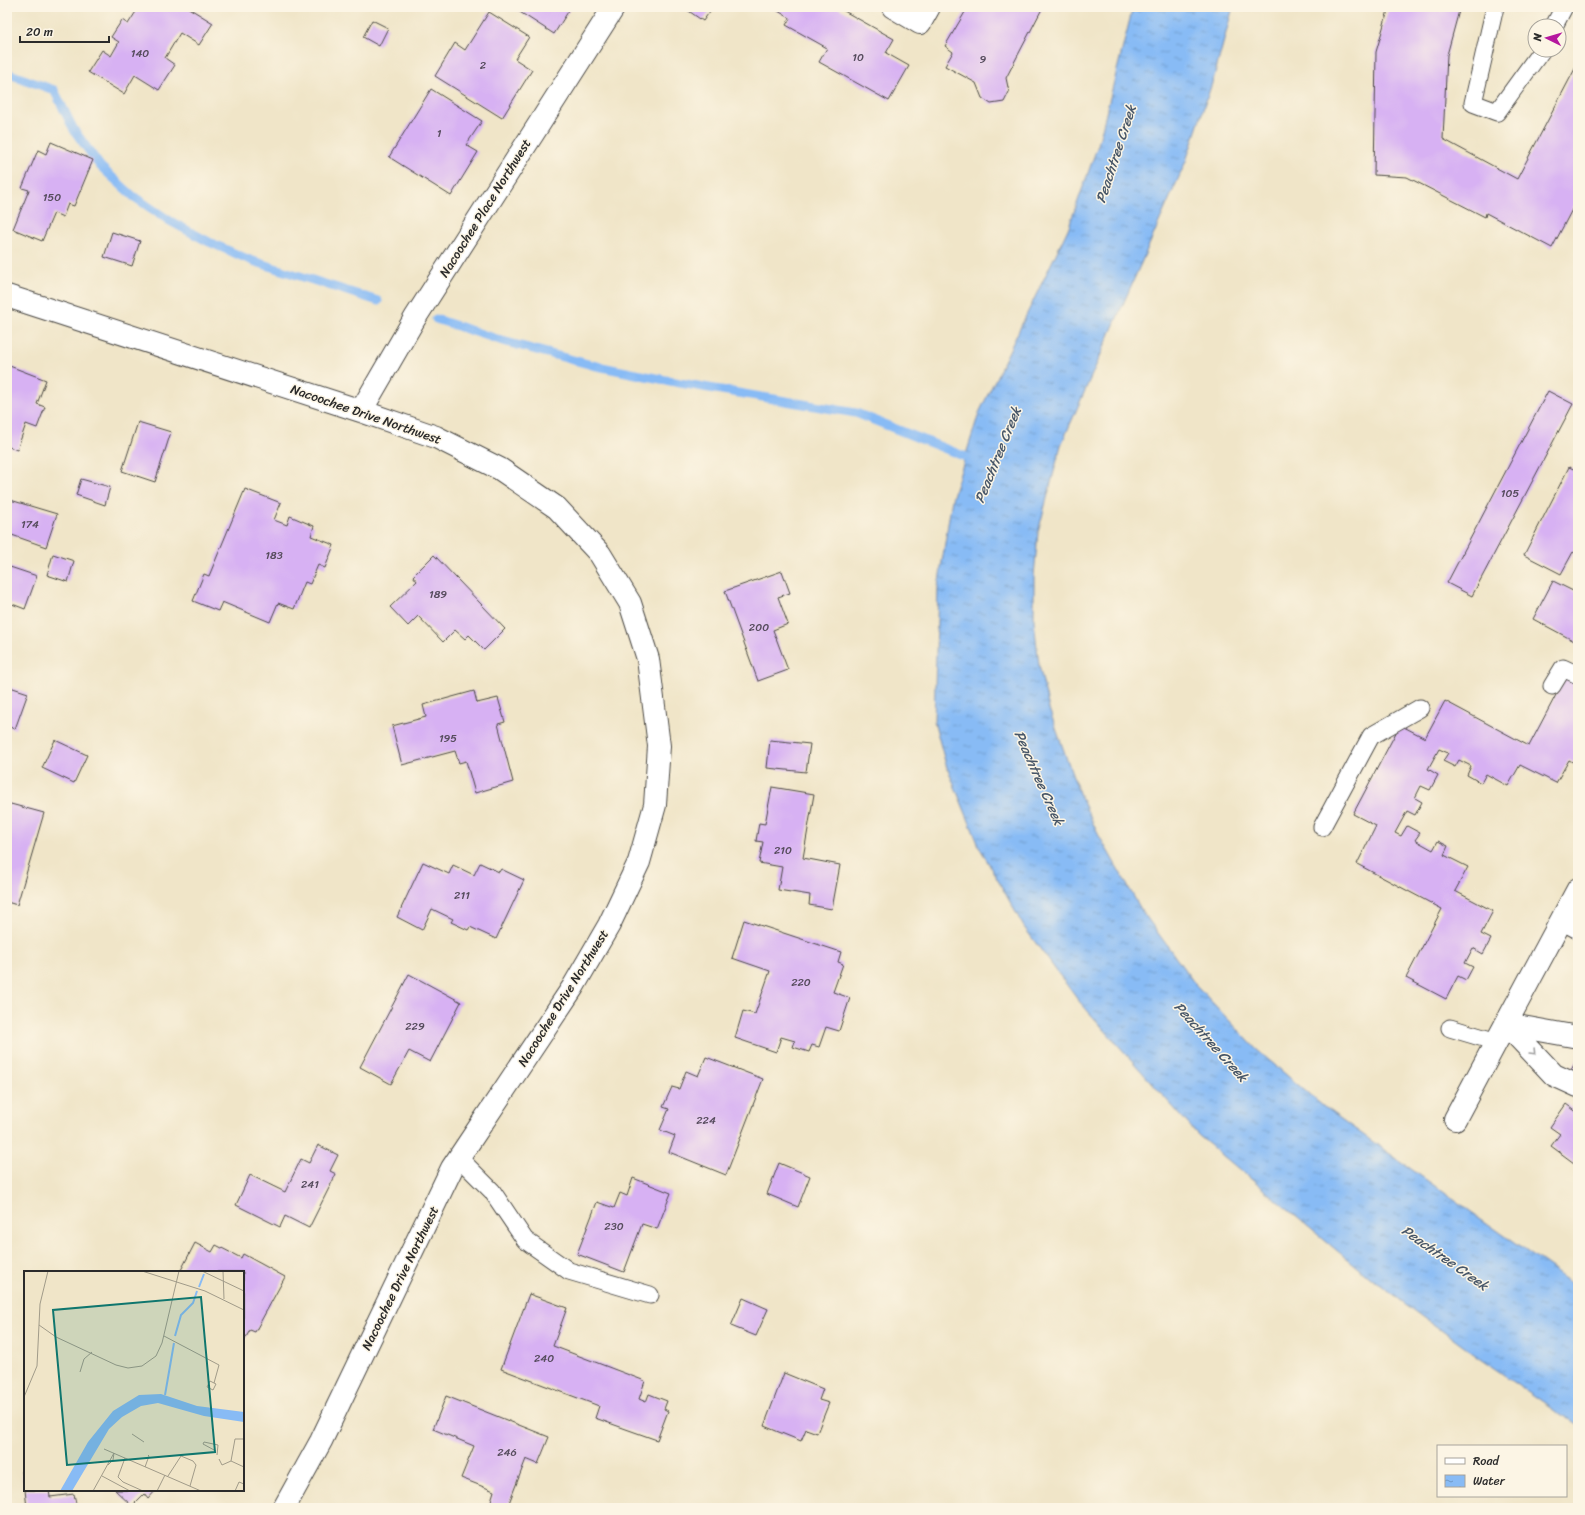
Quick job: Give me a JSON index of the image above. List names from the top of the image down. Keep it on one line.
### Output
{"streets":{"street":["Nacoochee Place Northwest","Nacoochee Drive Northwest"]},"crossings":[["Nacoochee Place Northwest","Nacoochee Drive Northwest"]],"water":["Peachtree Creek"],"house_numbers":["140","10","9","2","1","150","105","174","183","189","200","195","210","211","220","229","224","241","230","240","246"],"legend":["Road","Water"],"scale_bar":"20 m","north":"left"}
